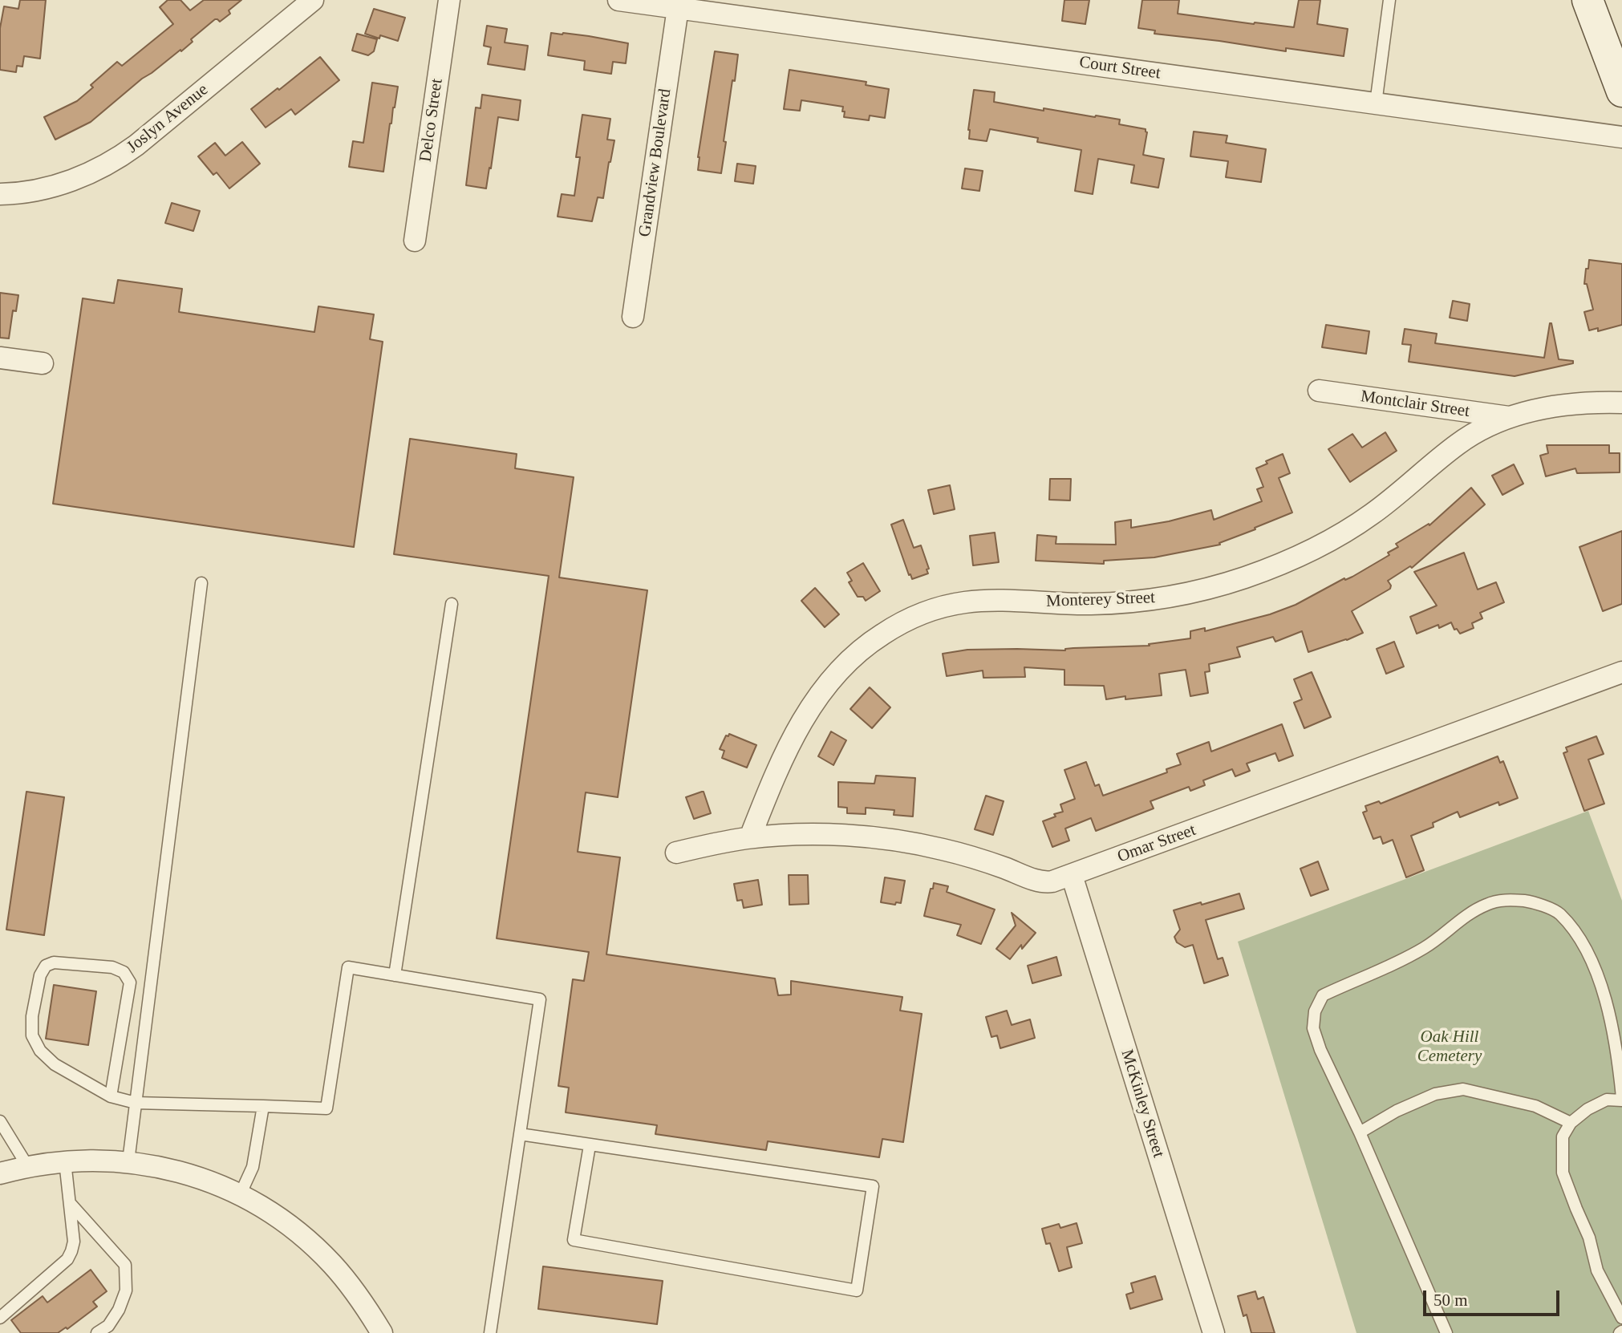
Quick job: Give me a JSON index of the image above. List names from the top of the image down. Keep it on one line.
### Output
{"streets":{"street":["Court Street","Joslyn Avenue","Delco Street","Grandview Boulevard","Montclair Street","Monterey Street","Omar Street","McKinley Street"]},"crossings":[["Court Street","Grandview Boulevard"],["Montclair Street","Monterey Street"],["Monterey Street","Omar Street"],["Omar Street","McKinley Street"]],"parks":["Oak Hill Cemetery"],"scale_bar":"50 m"}
